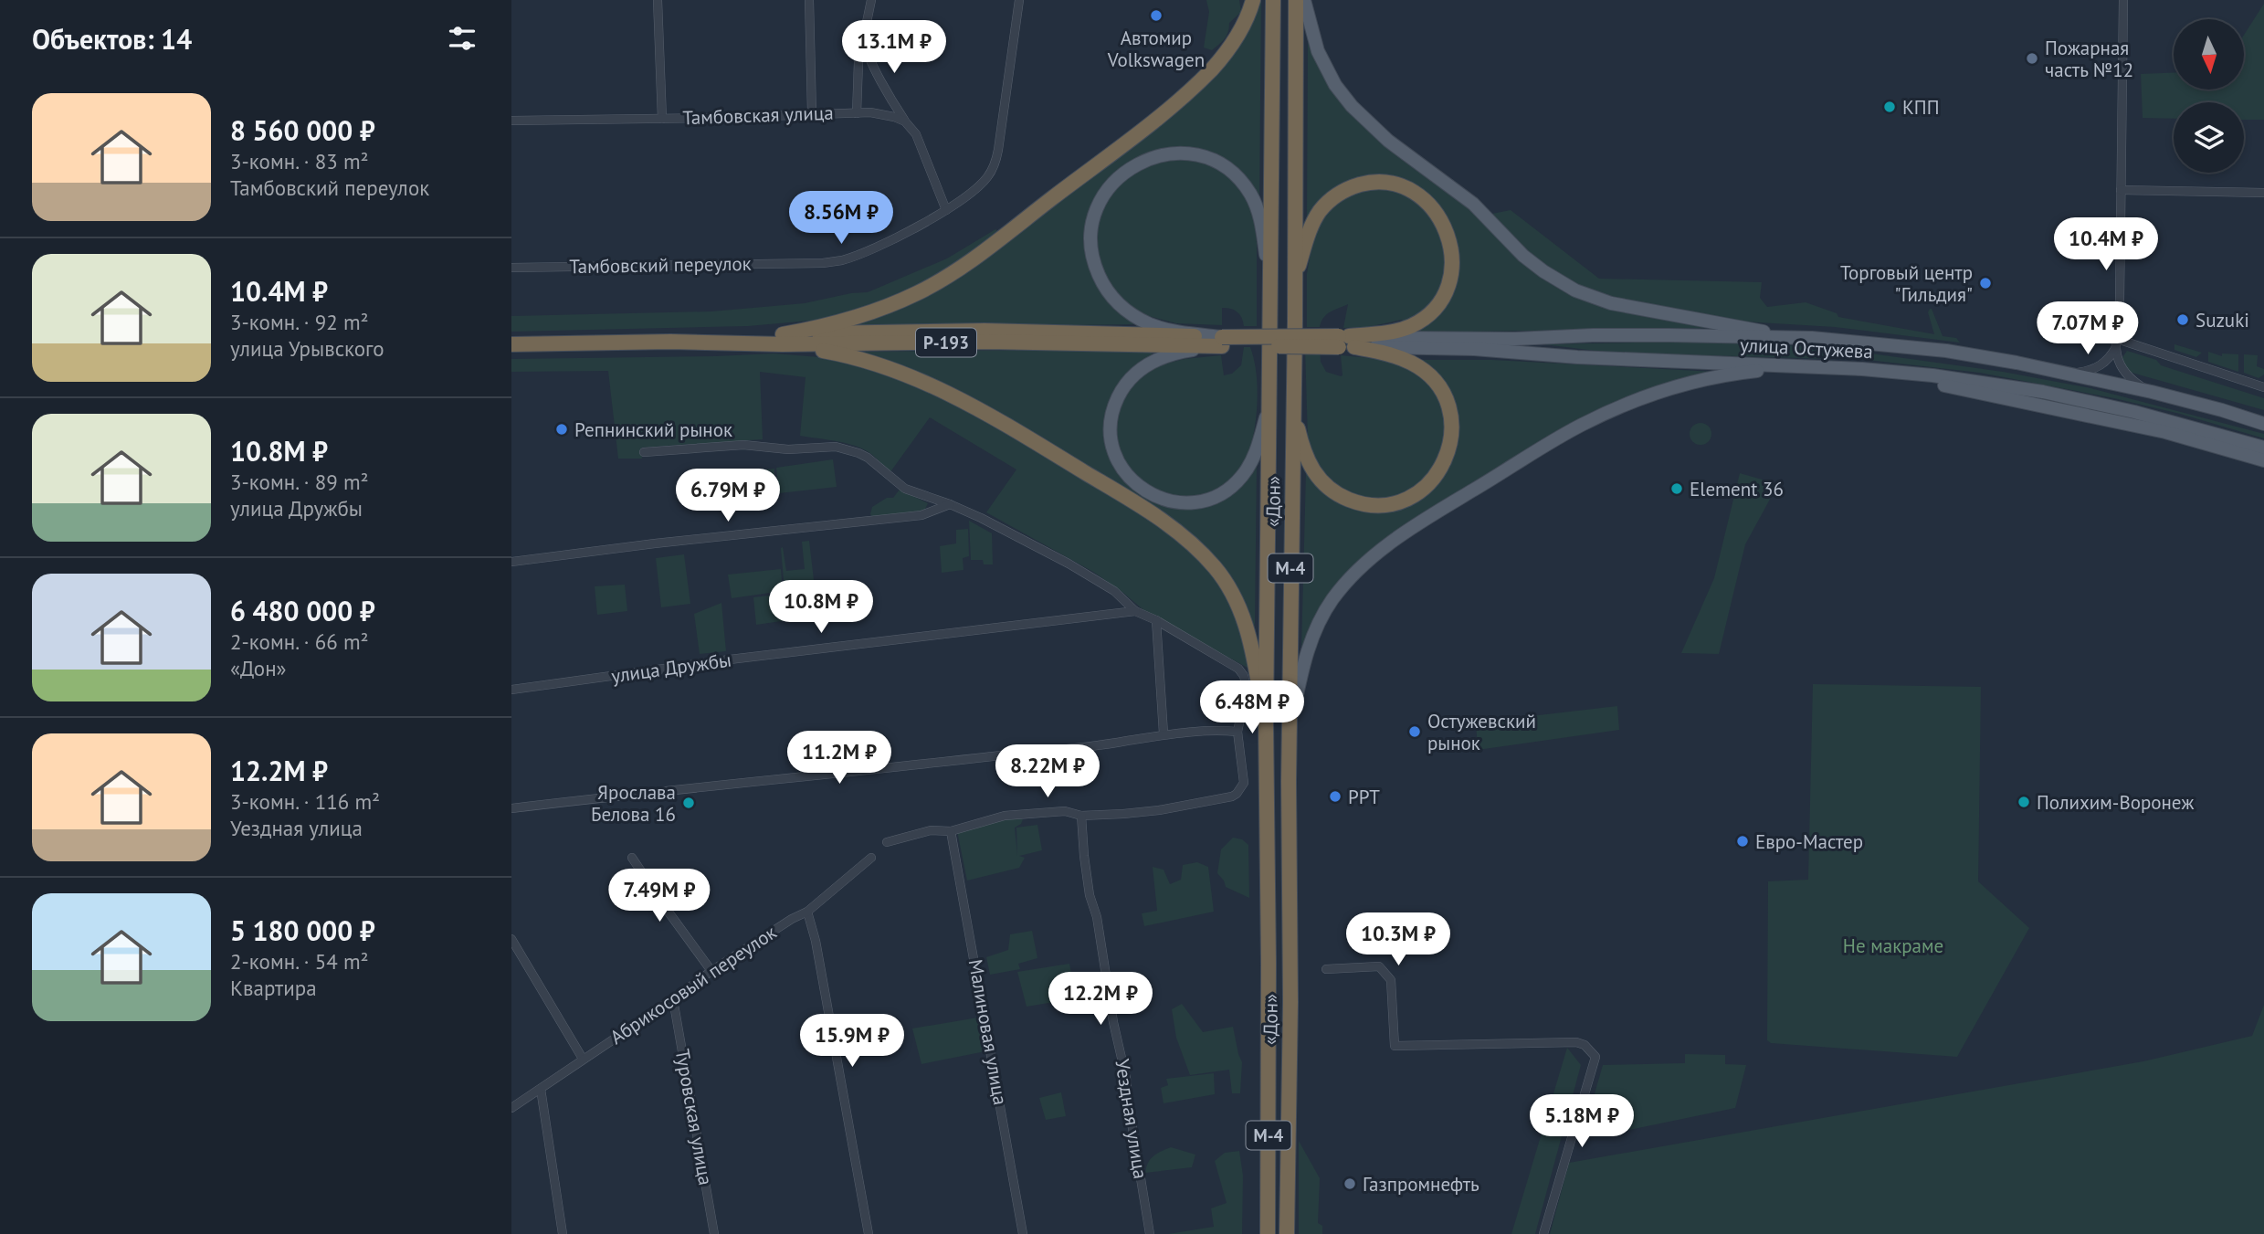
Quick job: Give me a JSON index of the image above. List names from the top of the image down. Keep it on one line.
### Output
{"streets":{"highway":["Р-193","«Дон»","М-4"],"main road":["улица Остужева"],"street":["Тамбовская улица","Тамбовский переулок","улица Дружбы","Абрикосовый переулок","Малиновая улица","Туровская улица","Уездная улица"]},"crossings":[["Р-193","улица Остужева"],["Абрикосовый переулок","Туровская улица"]],"parks":["Не макраме"],"places":["Автомир Volkswagen","Пожарная часть №12","КПП","Торговый центр \"Гильдия\"","Suzuki","Репнинский рынок","Element 36","Остужевский рынок","РРТ","Полихим-Воронеж","Ярослава Белова 16","Евро-Мастер","Газпромнефть"],"north":"bottom","page":{"heading":"Объектов: 14","price":["13.1M ₽","8.56M ₽","10.4M ₽","7.07M ₽","6.79M ₽","10.8M ₽","6.48M ₽","11.2M ₽","8.22M ₽","7.49M ₽","10.3M ₽","12.2M ₽","15.9M ₽","5.18M ₽"],"list":[{"name":"8 560 000 ₽","note":"3-комн. · 83 m² · Тамбовский переулок"},{"name":"10.4M ₽","note":"3-комн. · 92 m² · улица Урывского"},{"name":"10.8M ₽","note":"3-комн. · 89 m² · улица Дружбы"},{"name":"6 480 000 ₽","note":"2-комн. · 66 m² · «Дон»"},{"name":"12.2M ₽","note":"3-комн. · 116 m² · Уездная улица"},{"name":"5 180 000 ₽","note":"2-комн. · 54 m² · Квартира"}]}}
